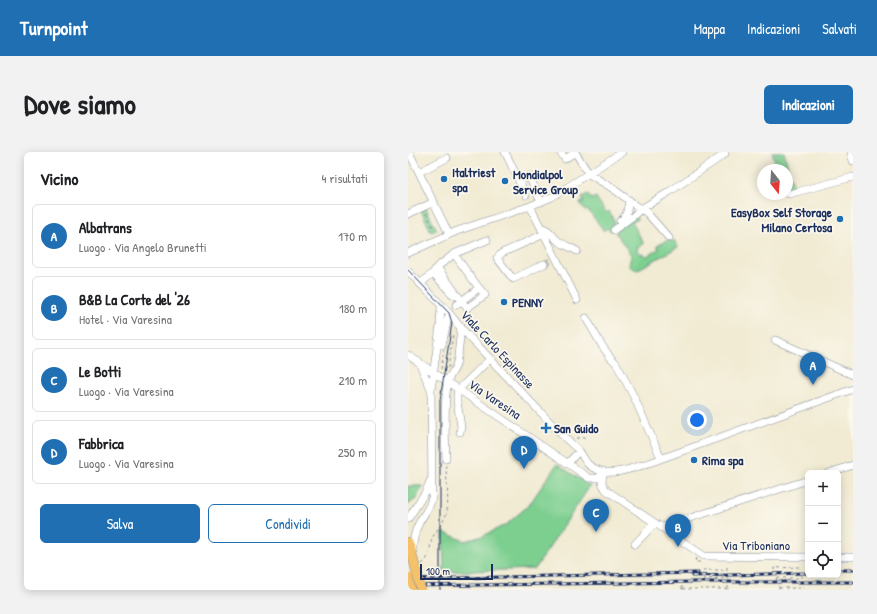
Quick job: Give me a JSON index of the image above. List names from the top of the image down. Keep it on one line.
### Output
{"streets":{"street":["Viale Carlo Espinasse","Via Varesina","Via Triboniano"]},"crossings":[["Viale Carlo Espinasse","Via Varesina"]],"places":{"other":["Italtriest spa","Mondialpol Service Group","EasyBox Self Storage Milano Certosa","PENNY","Rima spa"],"health":["San Guido"]},"scale_bar":"100 m","north":"bottom","page":{"header":"Turnpoint","nav":["Mappa","Indicazioni","Salvati"],"title":"Dove siamo","buttons":["Indicazioni",["Salva","Condividi"]],"heading":["Vicino","4 risultati"],"list":[{"mark":"A","name":"Albatrans","note":"Luogo · Via Angelo Brunetti","value":"170 m"},{"mark":"B","name":"B&B La Corte del '26","note":"Hotel · Via Varesina","value":"180 m"},{"mark":"C","name":"Le Botti","note":"Luogo · Via Varesina","value":"210 m"},{"mark":"D","name":"Fabbrica","note":"Luogo · Via Varesina","value":"250 m"}],"pins":["A","D","C","B"],"map_buttons":["+","−"],"scale":"100 m"}}
